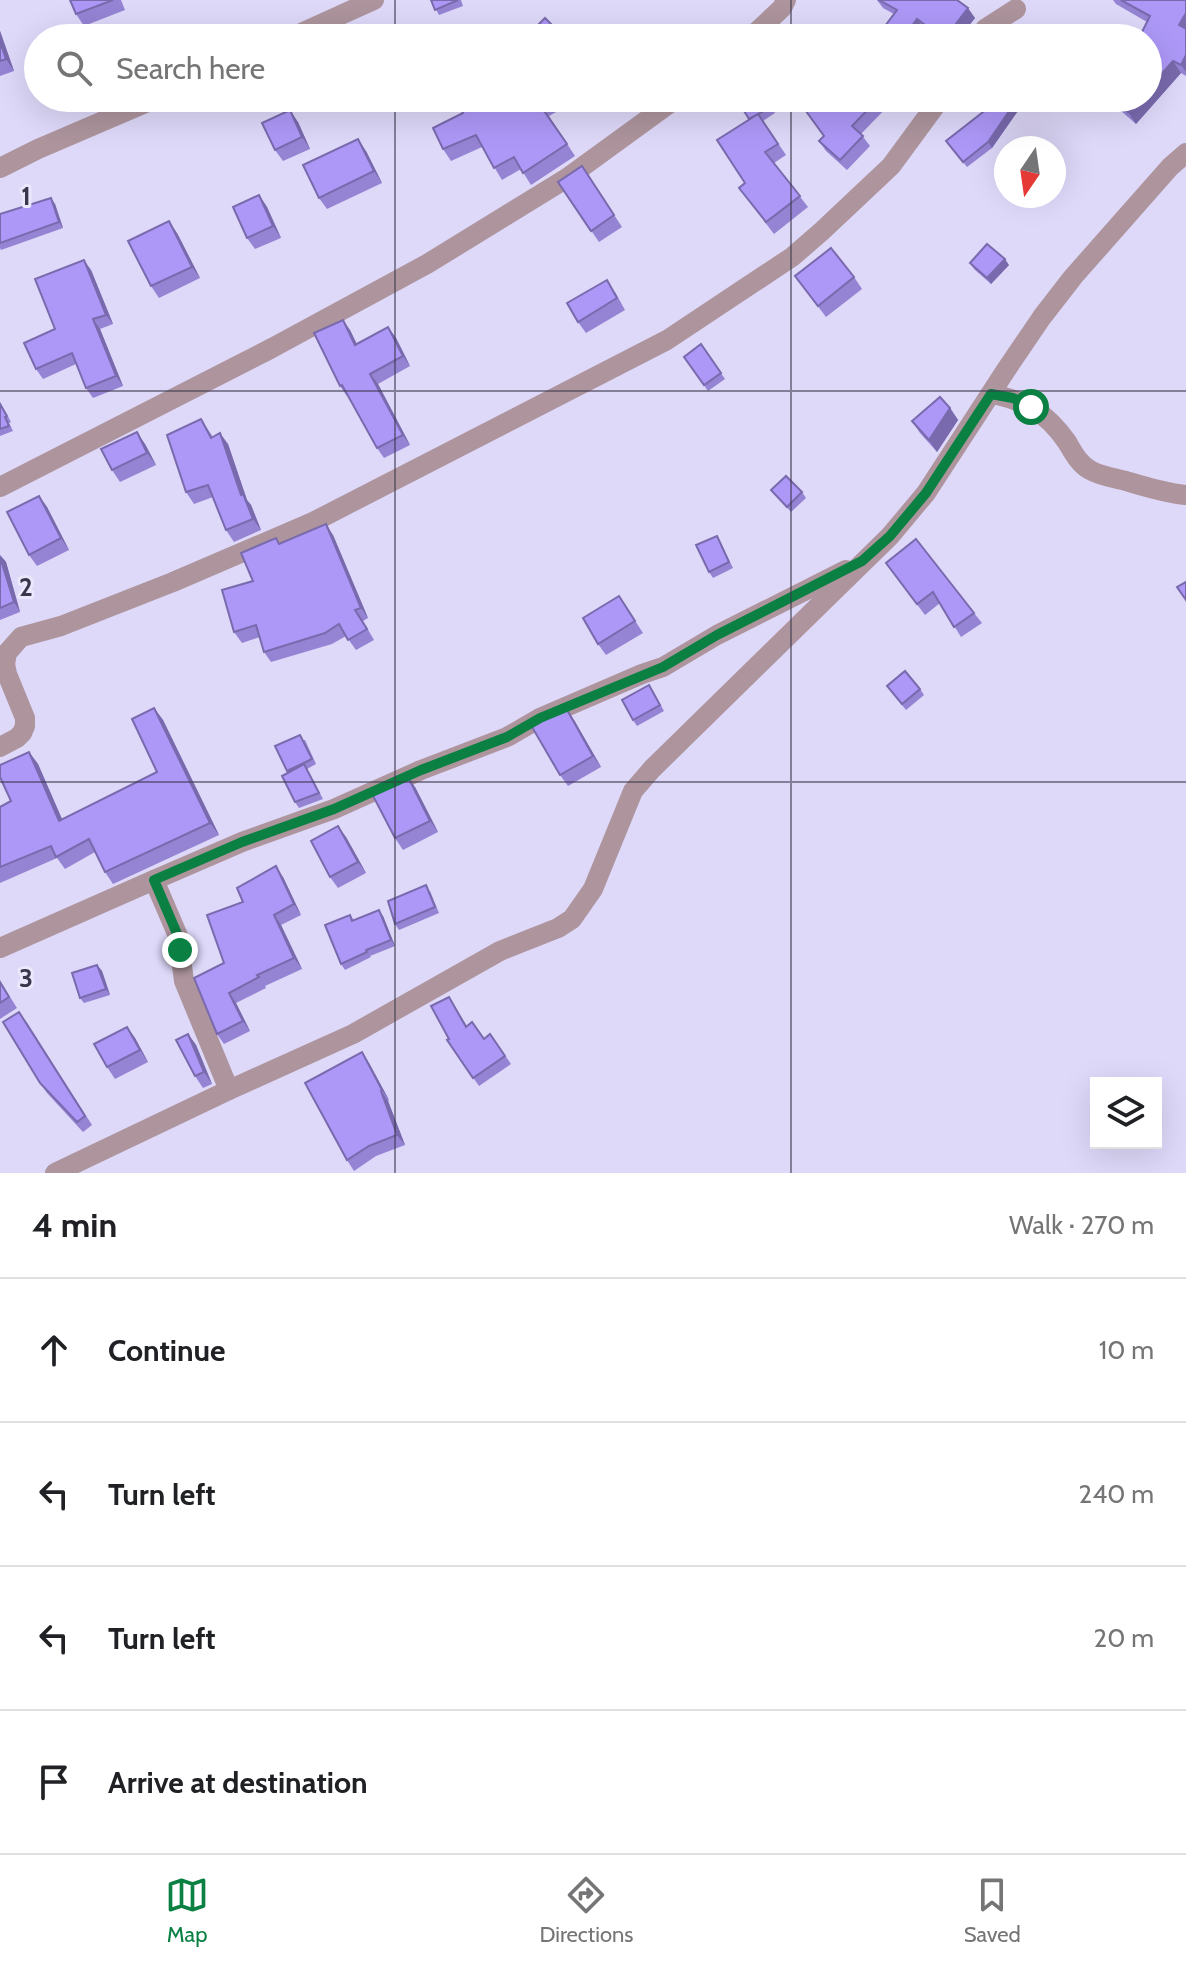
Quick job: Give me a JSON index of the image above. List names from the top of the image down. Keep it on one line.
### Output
{"north":"bottom","page":{"search":"Search here","heading":["4 min","Walk · 270 m"],"list":[["Continue","10 m"],["Turn left","240 m"],["Turn left","20 m"],"Arrive at destination"],"nav":["Map","Directions","Saved"]},"grid":{"rows":["1","2","3"]}}
